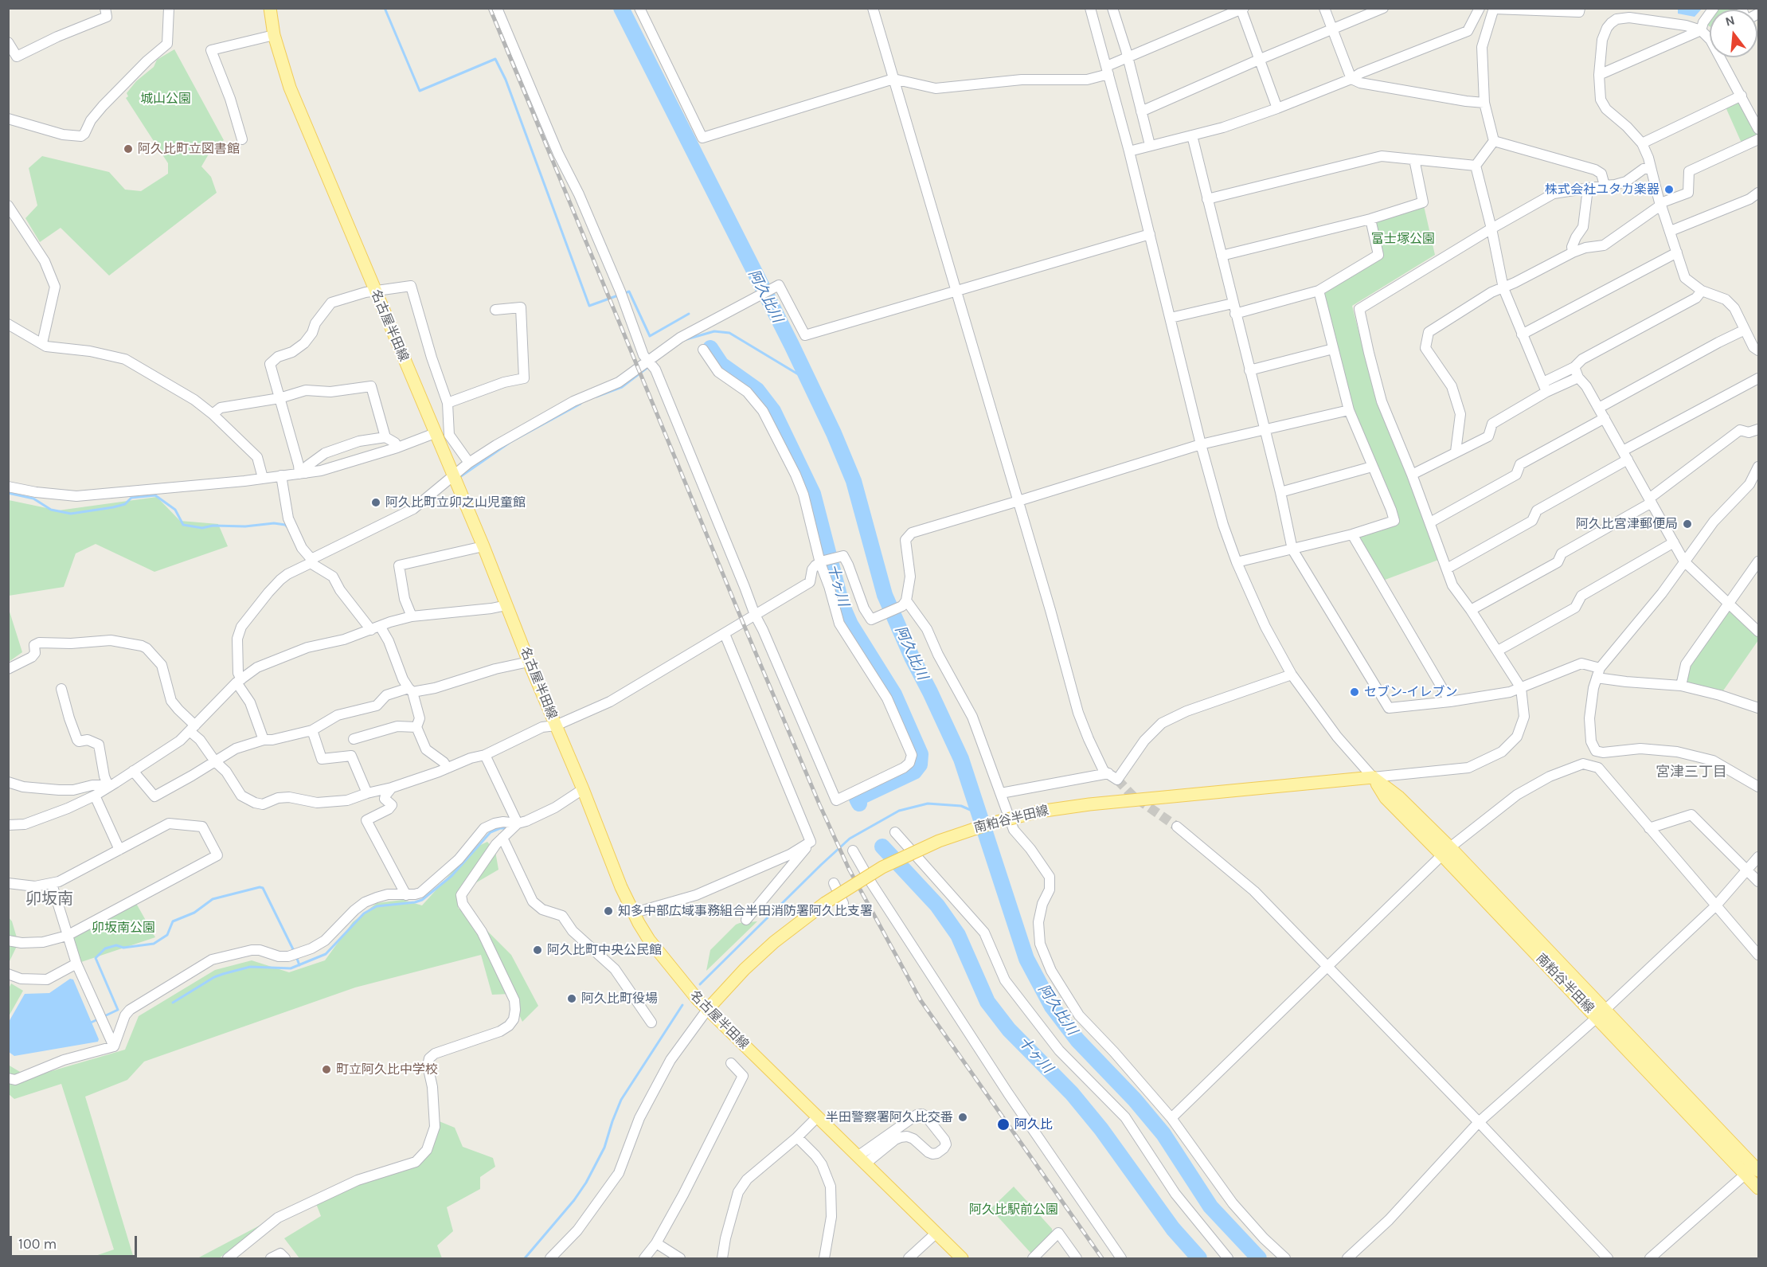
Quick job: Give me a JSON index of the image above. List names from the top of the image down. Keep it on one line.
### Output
{"streets":{"main road":["名古屋半田線","南粕谷半田線"]},"crossings":[["名古屋半田線","南粕谷半田線"]],"districts":["宮津三丁目","卯坂南"],"water":["阿久比川","十ヶ川"],"parks":["城山公園","富士塚公園","卯坂南公園","阿久比駅前公園"],"places":["阿久比町立図書館","株式会社ユタカ楽器","阿久比町立卯之山児童館","阿久比宮津郵便局","セブン-イレブン","知多中部広域事務組合半田消防署阿久比支署","阿久比町中央公民館","阿久比町役場","町立阿久比中学校","半田警察署阿久比交番","阿久比"],"scale_bar":"100 m","north":"top"}
